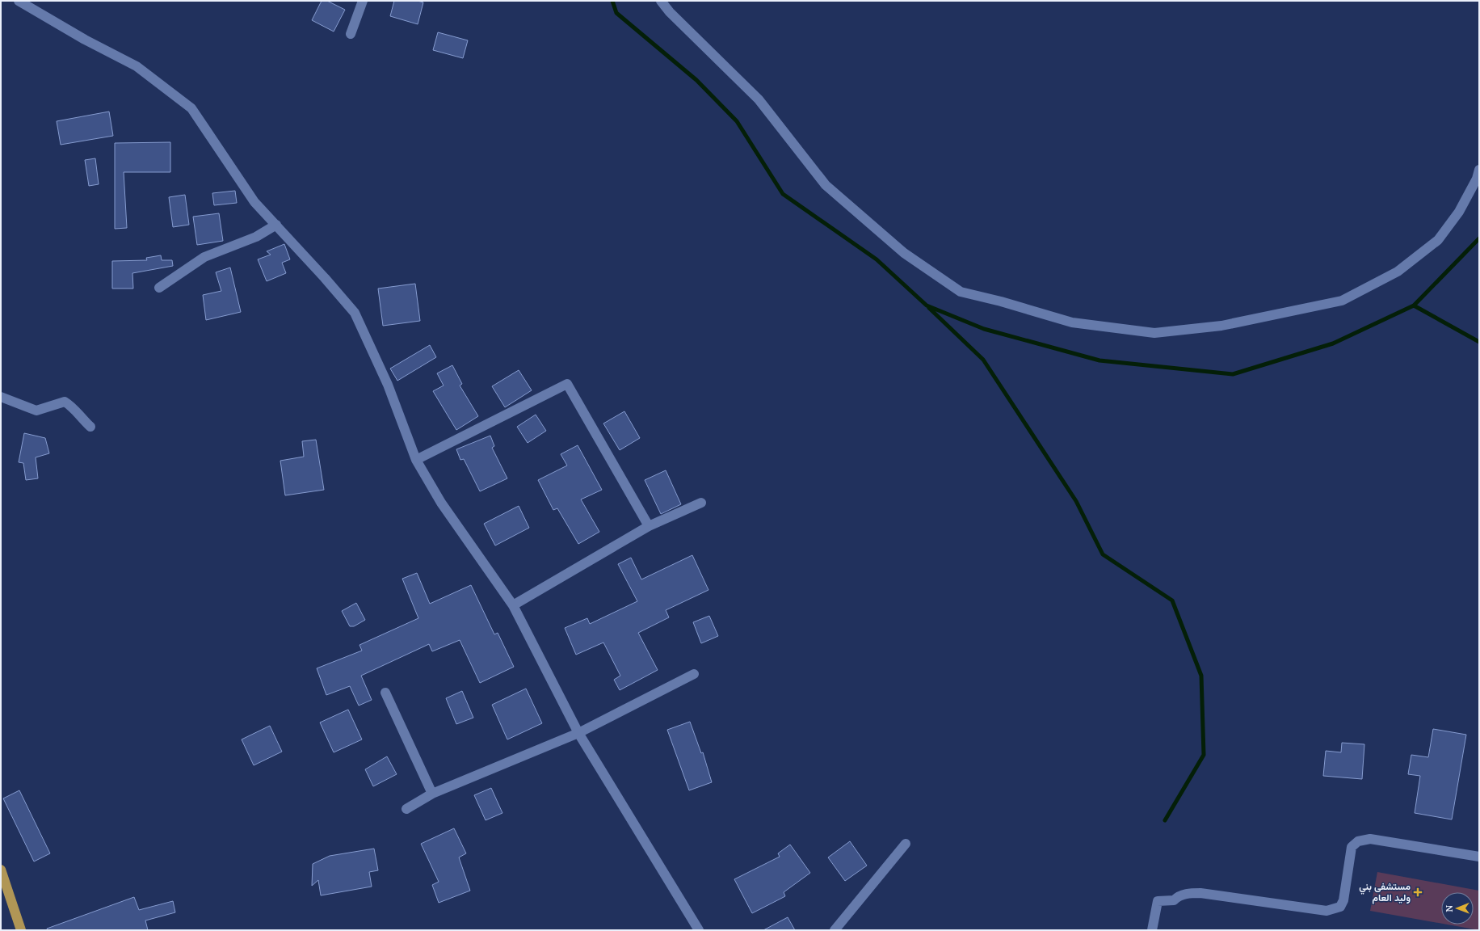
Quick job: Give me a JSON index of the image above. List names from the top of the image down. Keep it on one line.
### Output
{"places":{"health":["مستشفى بني وليد العام"]},"north":"left"}
